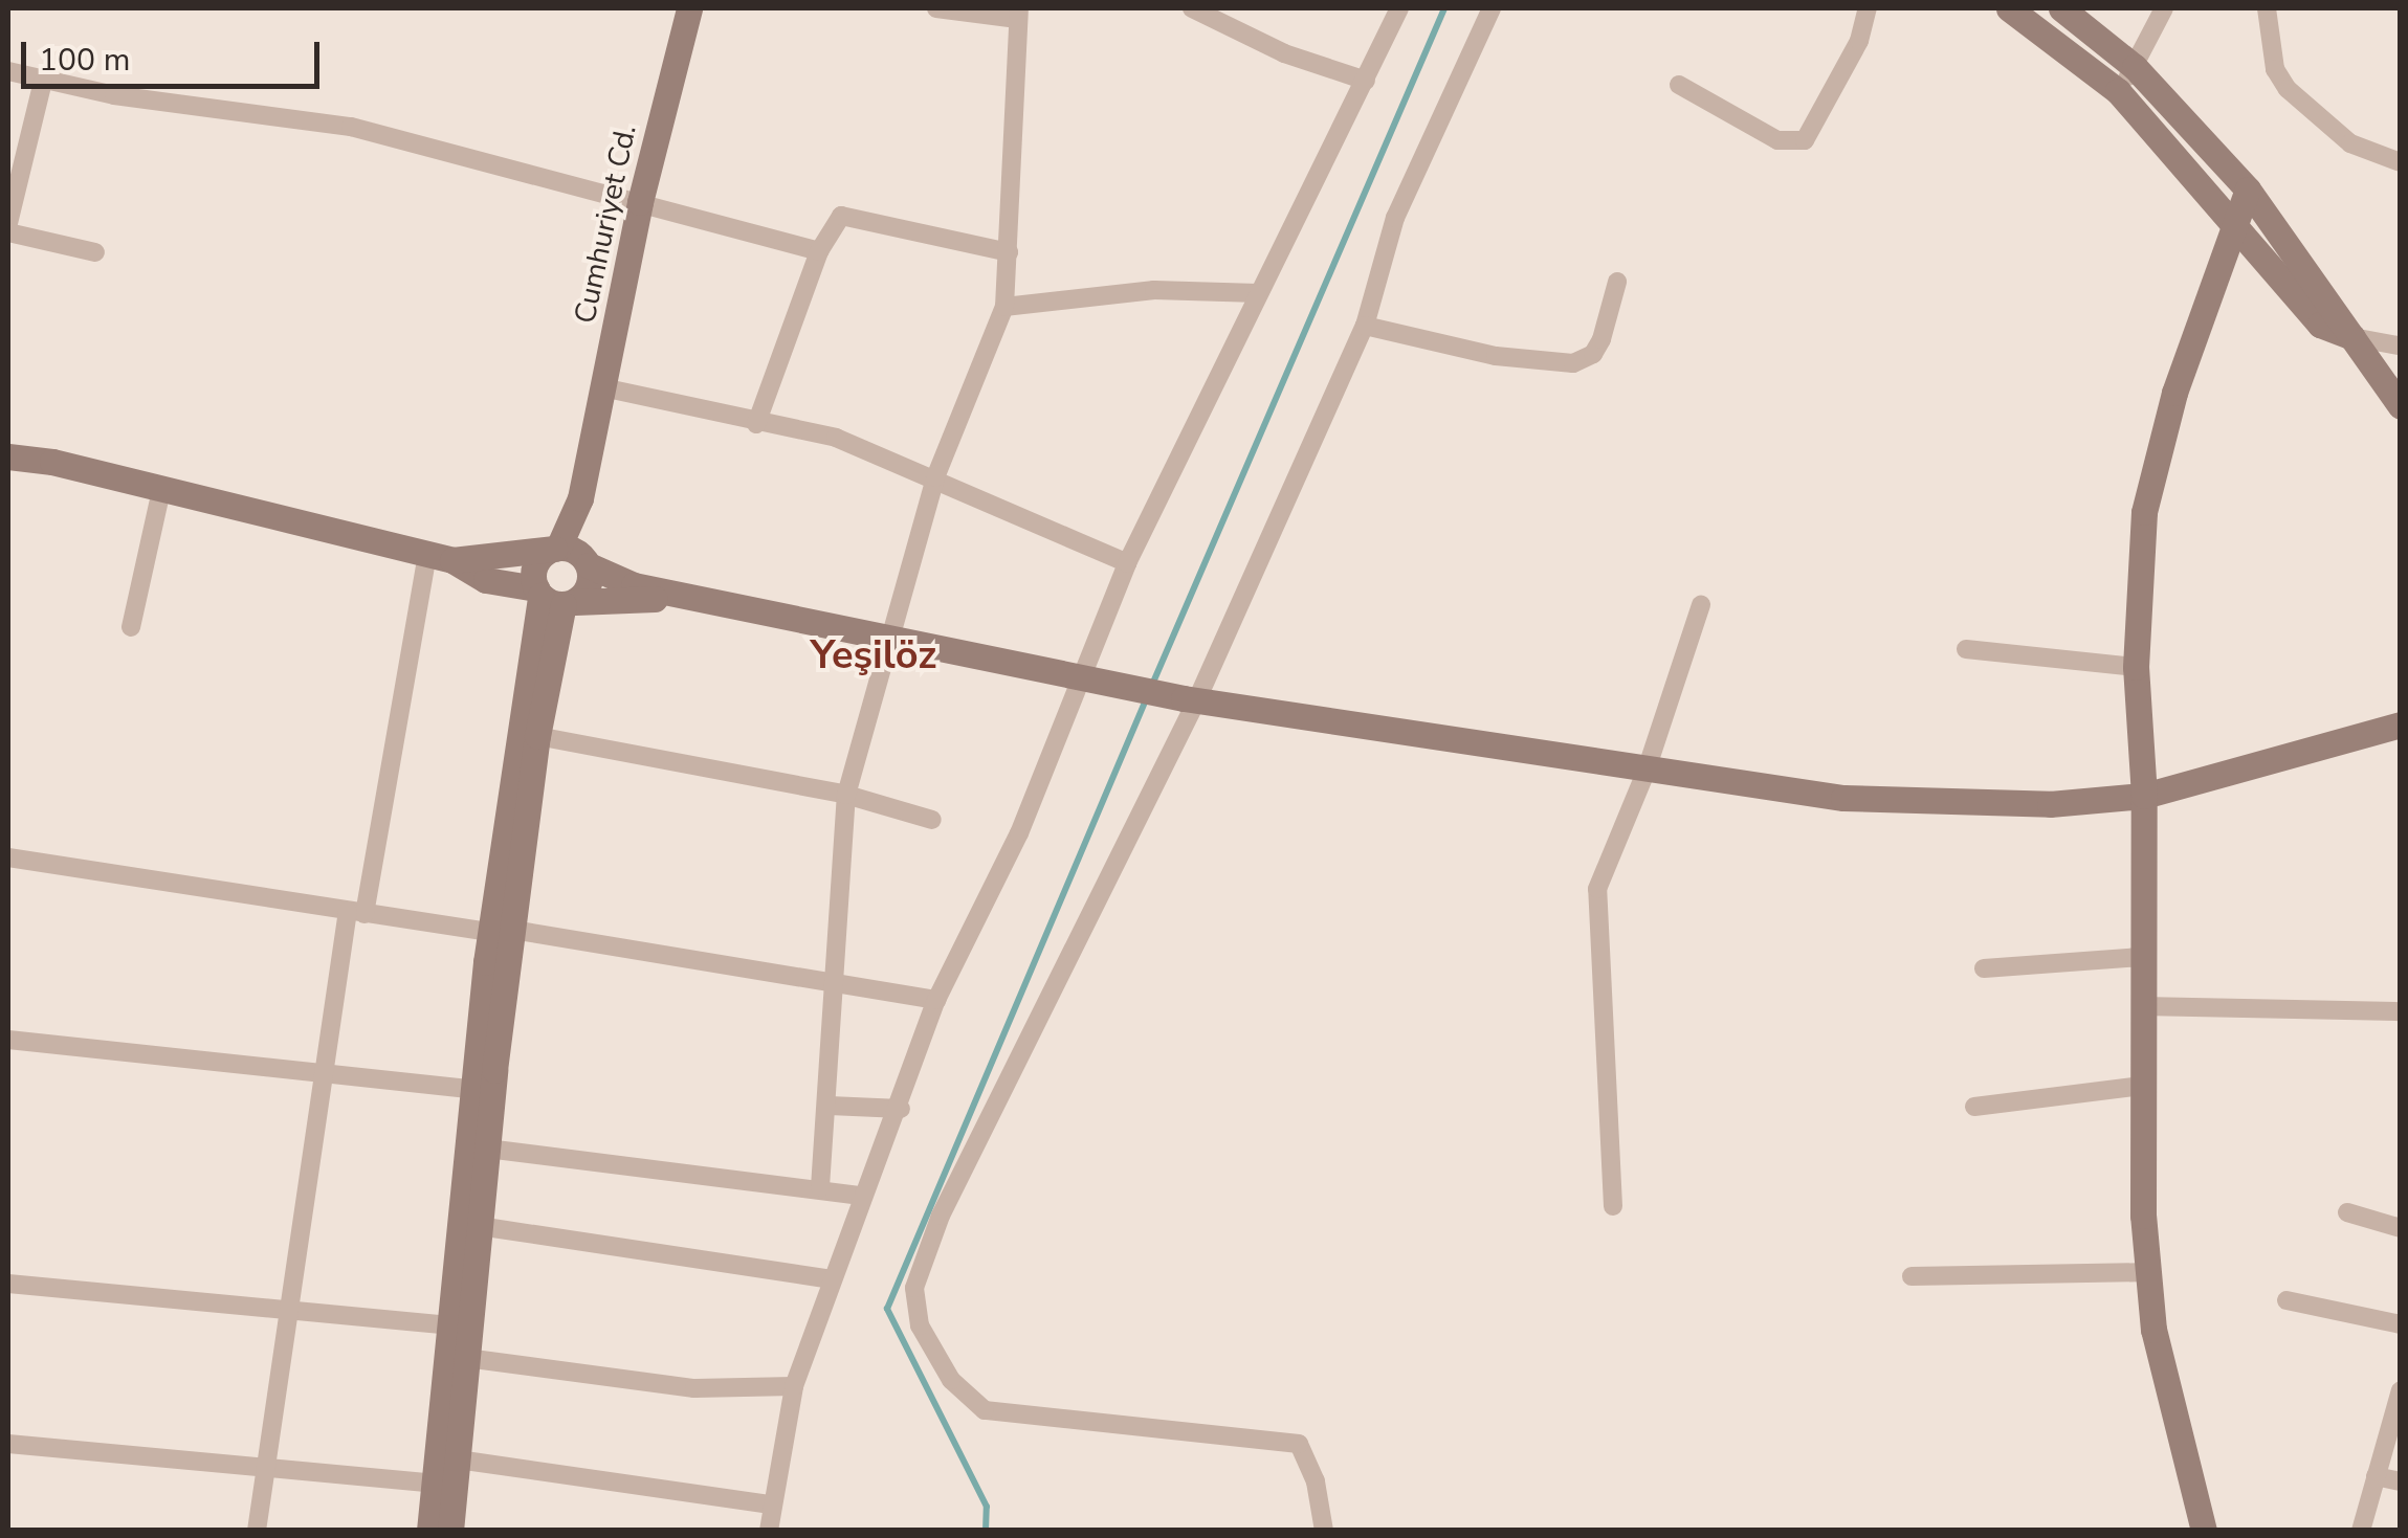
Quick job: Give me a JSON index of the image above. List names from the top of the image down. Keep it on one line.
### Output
{"streets":{"street":["Cumhuriyet Cd."]},"districts":["Yeşilöz"],"scale_bar":"100 m"}
